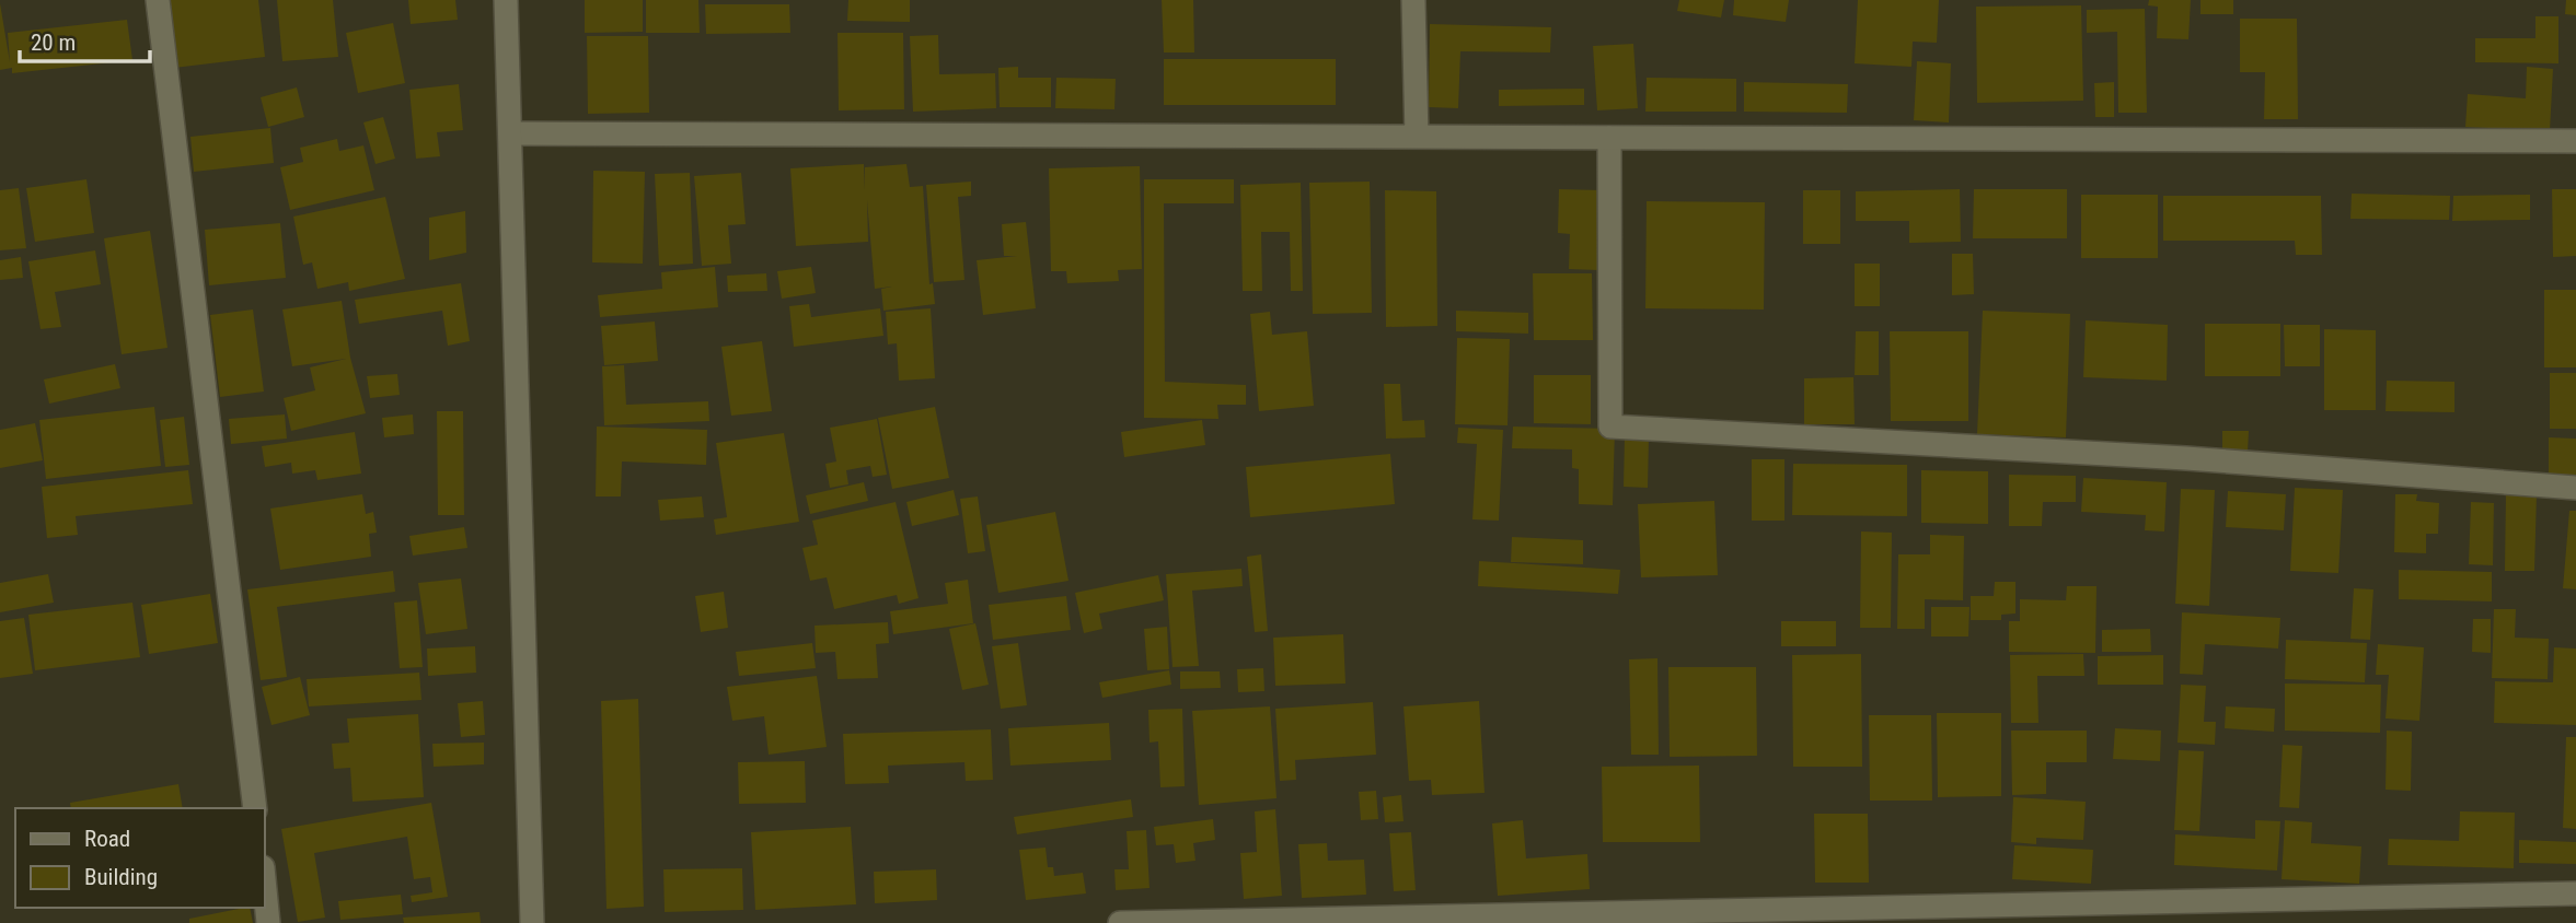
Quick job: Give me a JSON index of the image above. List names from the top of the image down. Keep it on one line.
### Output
{"legend":["Road","Building"],"scale_bar":"20 m"}
